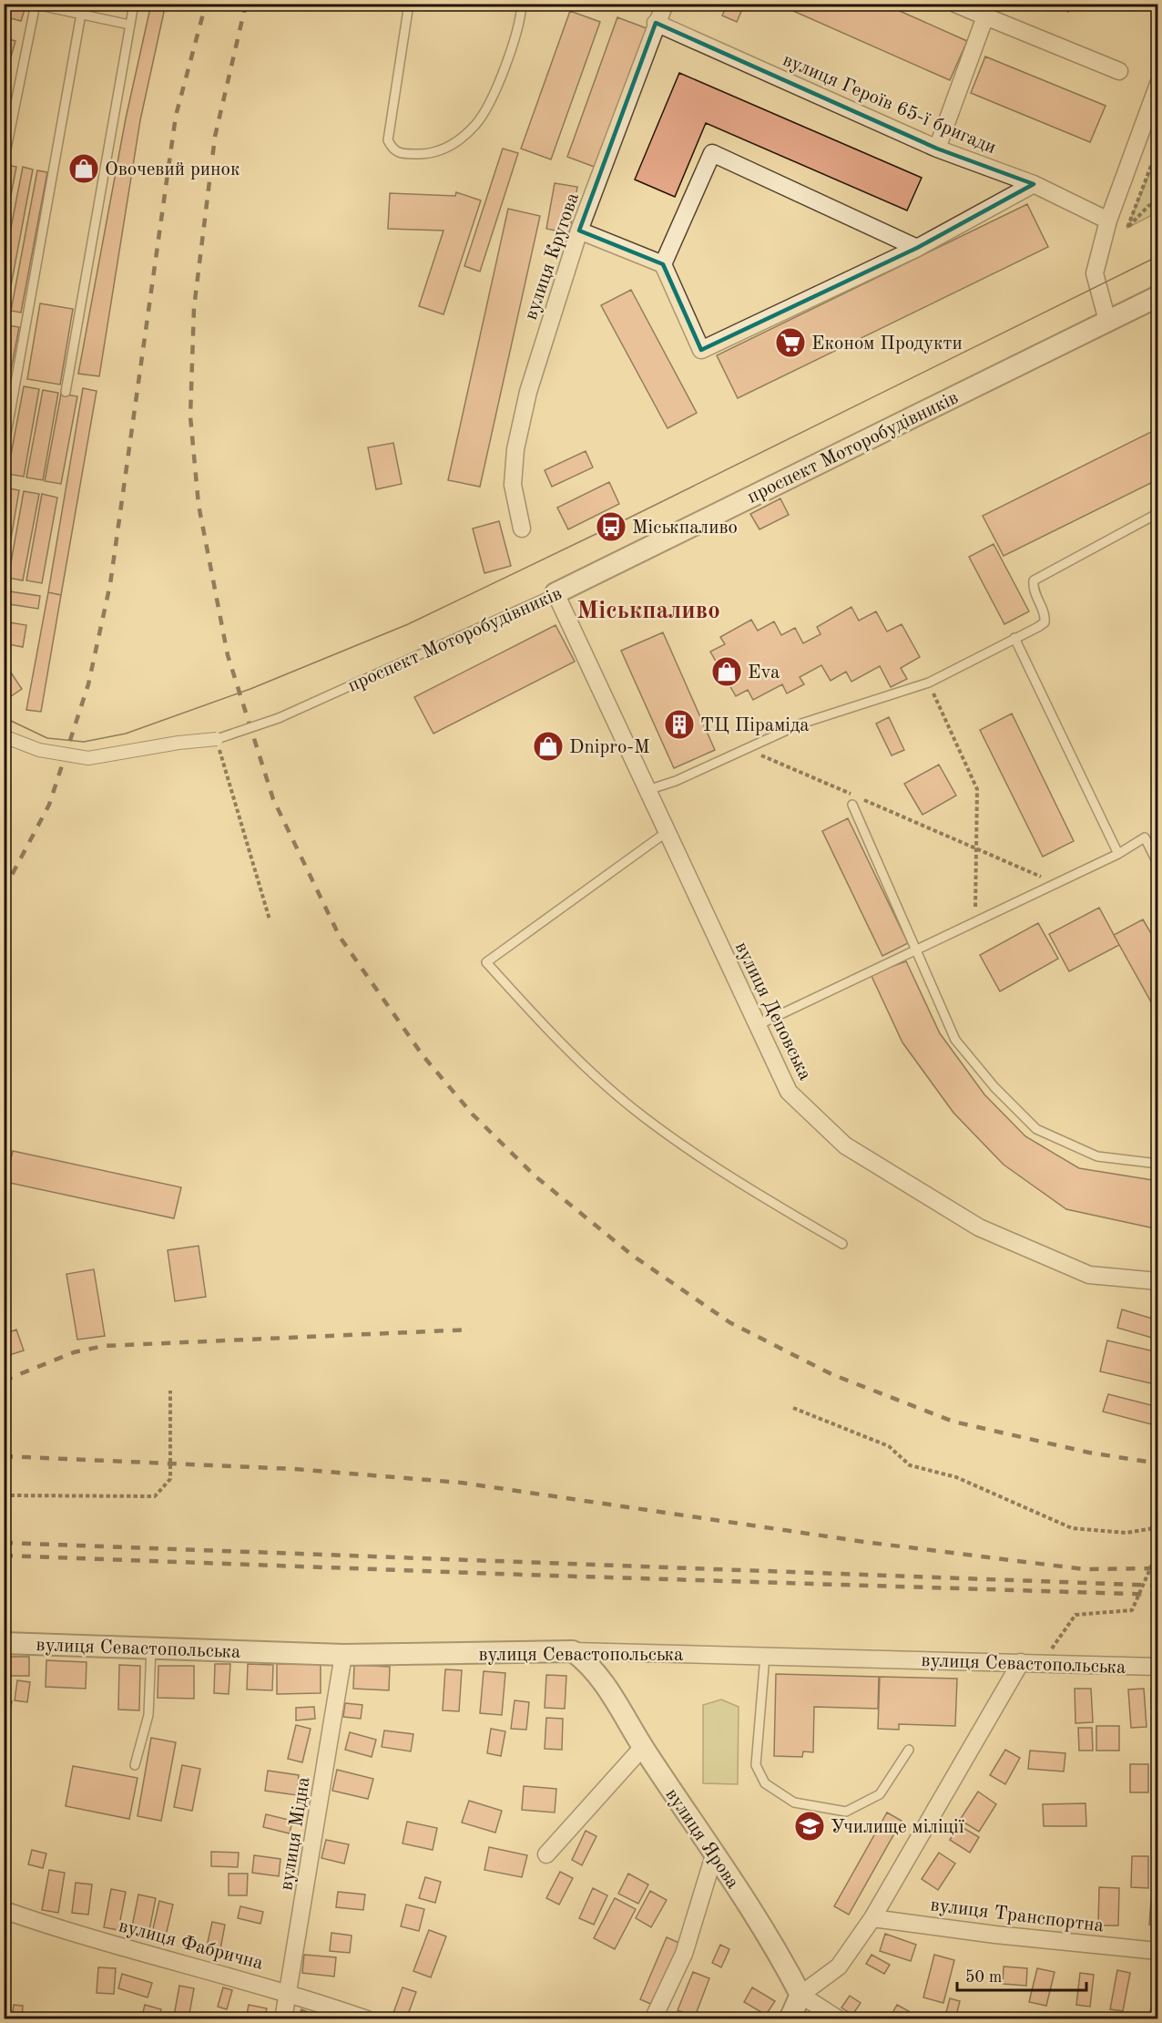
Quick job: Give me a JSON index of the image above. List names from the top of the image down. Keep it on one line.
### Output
{"streets":{"street":["вулиця Героїв 65-ї бригади","вулиця Кругова","проспект Моторобудівників","вулиця Деповська","вулиця Севастопольська","вулиця Мідна","вулиця Ярова","вулиця Транспортна","вулиця Фабрична"]},"crossings":[["вулиця Героїв 65-ї бригади","вулиця Кругова"],["проспект Моторобудівників","вулиця Деповська"],["вулиця Севастопольська","вулиця Мідна"],["вулиця Севастопольська","вулиця Ярова"],["вулиця Мідна","вулиця Фабрична"]],"districts":["Міськпаливо"],"places":{"shop":["Овочевий ринок","Eva","Dnipro-M"],"supermarket":["Економ Продукти"],"bus stop":["Міськпаливо"],"building":["ТЦ Піраміда"],"school or university":["Училище міліції"]},"scale_bar":"50 m"}
